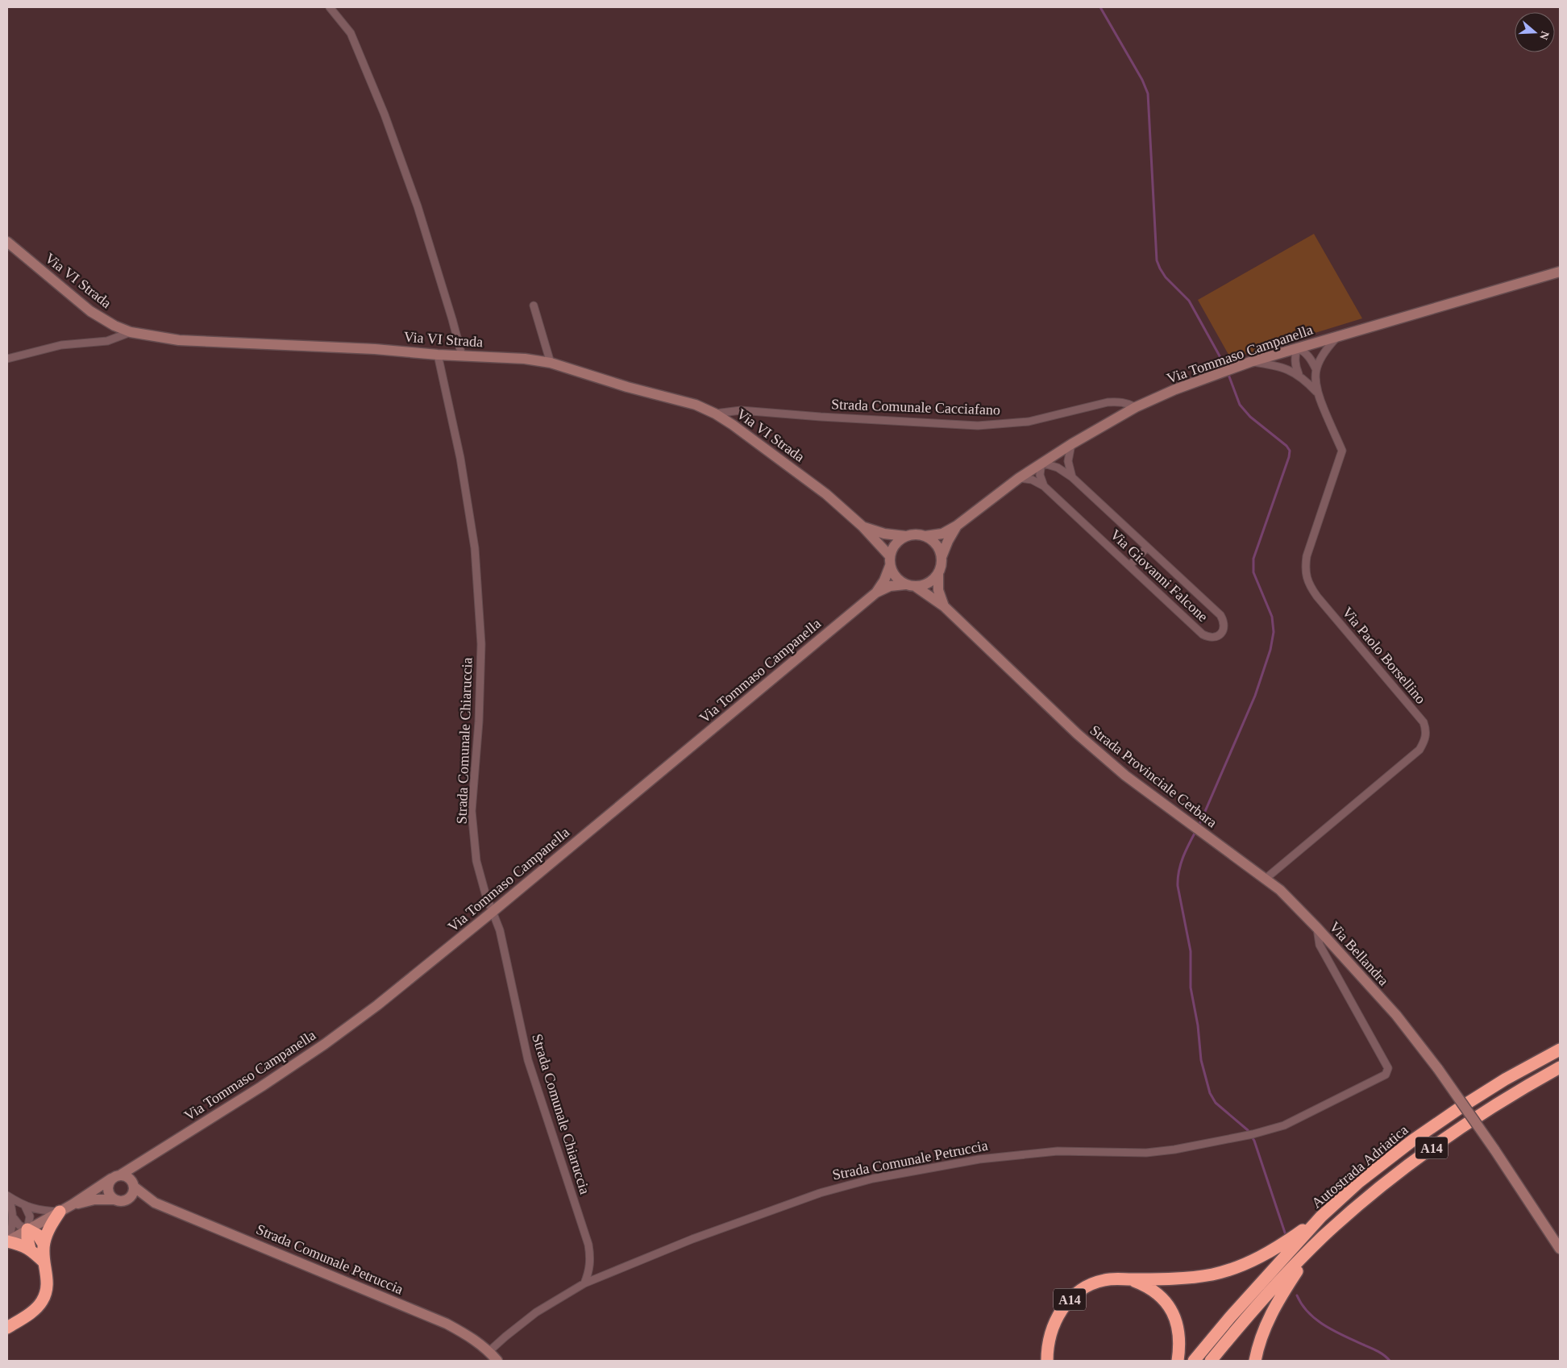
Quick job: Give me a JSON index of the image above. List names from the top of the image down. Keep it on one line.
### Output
{"streets":{"highway":["A14","Autostrada Adriatica"],"main road":["Via VI Strada","Via Tommaso Campanella","Strada Provinciale Cerbara","Via Bellandra","Strada Comunale Petruccia"],"street":["Strada Comunale Cacciafano","Via Giovanni Falcone","Via Paolo Borsellino","Strada Comunale Chiaruccia"]},"crossings":[["Via VI Strada","Via Tommaso Campanella"],["Via VI Strada","Strada Comunale Cacciafano"],["Via VI Strada","Strada Comunale Chiaruccia"],["Via VI Strada","Strada Provinciale Cerbara"],["Via Tommaso Campanella","Strada Comunale Cacciafano"],["Via Tommaso Campanella","Via Giovanni Falcone"],["Via Tommaso Campanella","Via Paolo Borsellino"],["Via Tommaso Campanella","Strada Comunale Chiaruccia"],["Via Tommaso Campanella","Strada Provinciale Cerbara"],["Via Tommaso Campanella","Strada Comunale Petruccia"],["Via Paolo Borsellino","Strada Provinciale Cerbara"],["Strada Comunale Chiaruccia","Strada Comunale Petruccia"],["Strada Provinciale Cerbara","Via Bellandra"],["Via Bellandra","Strada Comunale Petruccia"],["A14","Autostrada Adriatica"]],"north":"right"}
